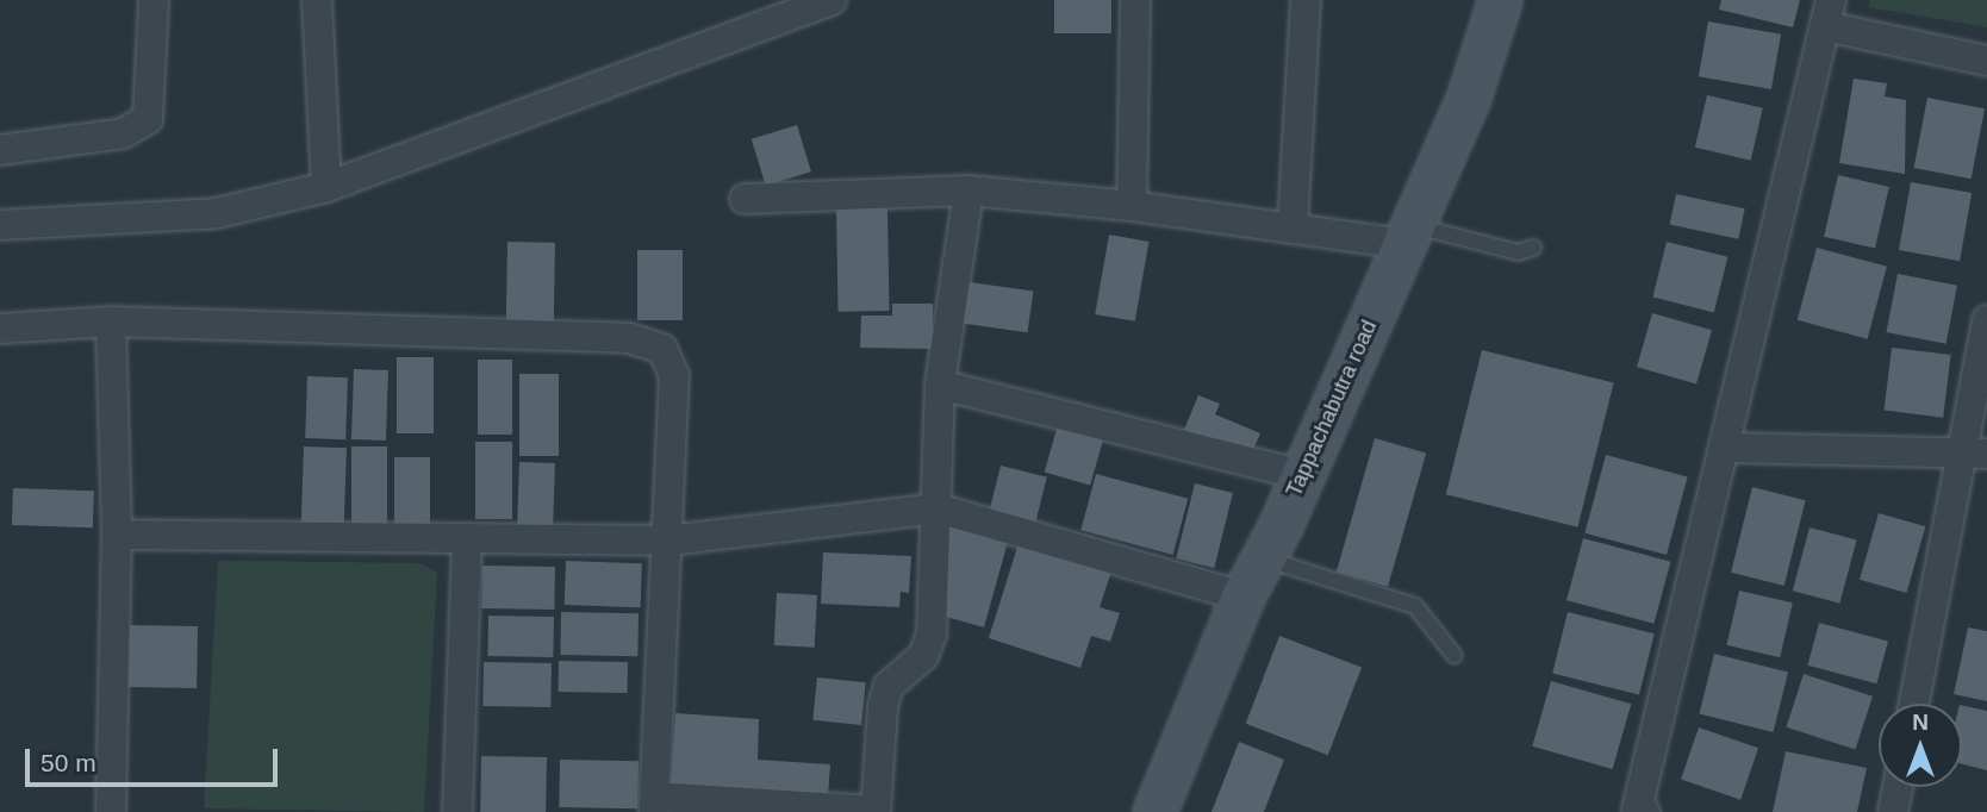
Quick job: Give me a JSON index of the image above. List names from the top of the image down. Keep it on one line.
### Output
{"streets":{"main road":["Tappachabutra road"]},"scale_bar":"50 m","north":"top"}
